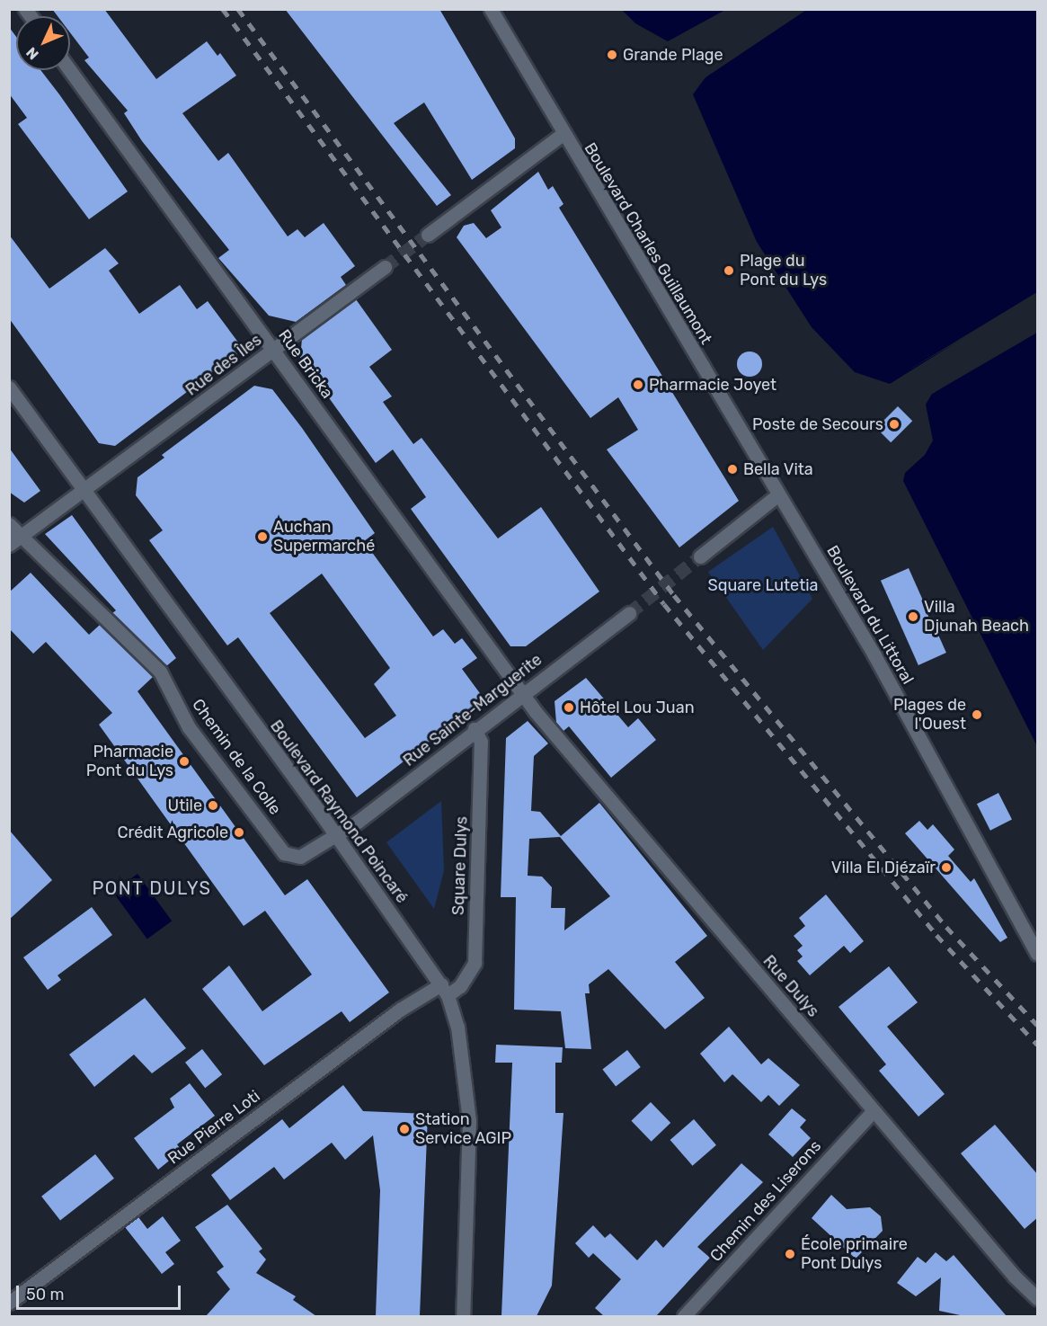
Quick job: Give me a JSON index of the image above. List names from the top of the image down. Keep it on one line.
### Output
{"streets":{"street":["Boulevard Charles Guillaumont","Rue Bricka","Rue des Îles","Boulevard du Littoral","Rue Sainte-Marguerite","Chemin de la Colle","Boulevard Raymond Poincaré","Square Dulys","Rue Dulys","Rue Pierre Loti","Chemin des Liserons"]},"crossings":[["Boulevard Charles Guillaumont","Boulevard du Littoral"],["Rue Bricka","Rue des Îles"],["Rue Bricka","Rue Sainte-Marguerite"],["Rue Bricka","Rue Dulys"],["Rue des Îles","Chemin de la Colle"],["Rue des Îles","Boulevard Raymond Poincaré"],["Rue Sainte-Marguerite","Chemin de la Colle"],["Rue Sainte-Marguerite","Boulevard Raymond Poincaré"],["Rue Sainte-Marguerite","Square Dulys"],["Rue Sainte-Marguerite","Rue Dulys"],["Chemin de la Colle","Boulevard Raymond Poincaré"],["Boulevard Raymond Poincaré","Square Dulys"],["Boulevard Raymond Poincaré","Rue Pierre Loti"],["Square Dulys","Rue Pierre Loti"],["Rue Dulys","Chemin des Liserons"]],"districts":["PONT DULYS"],"parks":["Square Lutetia"],"places":["Grande Plage","Plage du Pont du Lys","Pharmacie Joyet","Poste de Secours","Bella Vita","Auchan Supermarché","Villa Djunah Beach","Hôtel Lou Juan","Plages de l'Ouest","Pharmacie Pont du Lys","Utile","Crédit Agricole","Villa El Djézaïr","Station Service AGIP","École primaire Pont Dulys"],"scale_bar":"50 m","north":"bottom left"}
